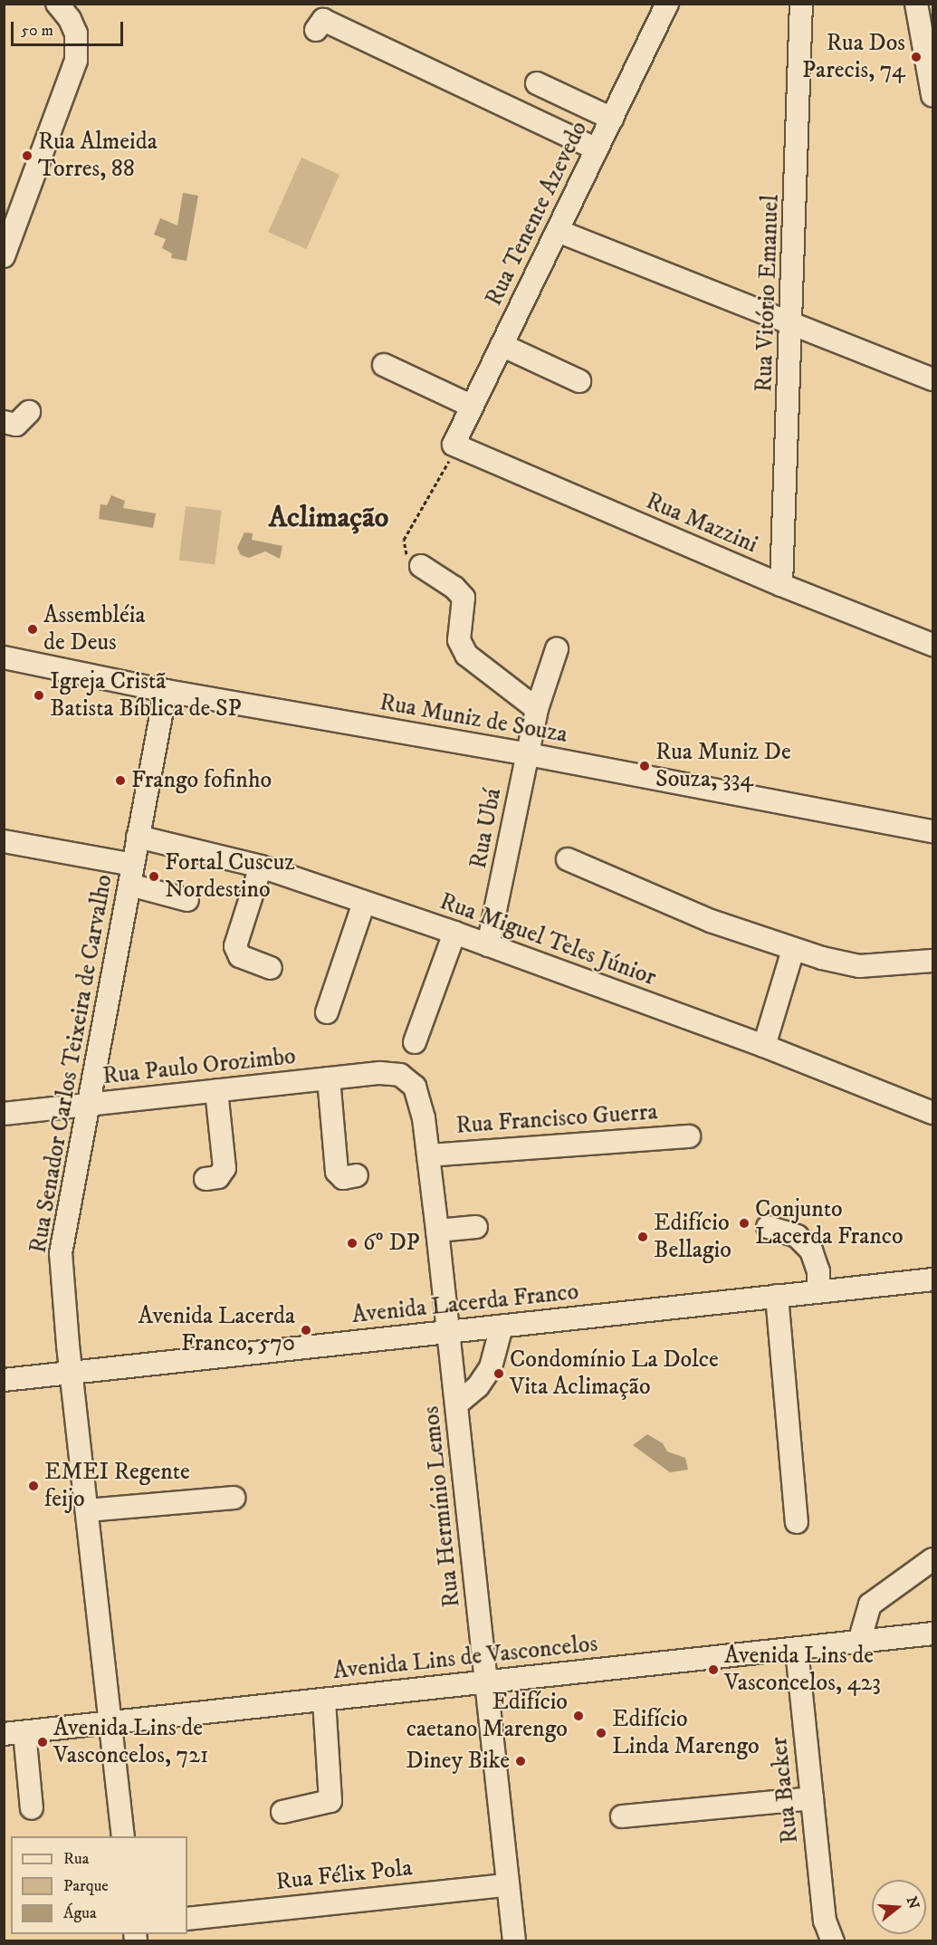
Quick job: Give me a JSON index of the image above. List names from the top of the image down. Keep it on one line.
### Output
{"streets":{"street":["Rua Tenente Azevedo","Rua Vitório Emanuel","Rua Mazzini","Rua Muniz de Souza","Rua Ubá","Rua Miguel Teles Júnior","Rua Senador Carlos Teixeira de Carvalho","Rua Paulo Orozimbo","Rua Francisco Guerra","Avenida Lacerda Franco","Rua Hermínio Lemos","Avenida Lins de Vasconcelos","Rua Backer","Rua Félix Pola"]},"crossings":[["Rua Tenente Azevedo","Rua Mazzini"],["Rua Vitório Emanuel","Rua Mazzini"],["Rua Muniz de Souza","Rua Ubá"],["Rua Muniz de Souza","Rua Senador Carlos Teixeira de Carvalho"],["Rua Ubá","Rua Miguel Teles Júnior"],["Rua Miguel Teles Júnior","Rua Senador Carlos Teixeira de Carvalho"],["Rua Senador Carlos Teixeira de Carvalho","Rua Paulo Orozimbo"],["Rua Senador Carlos Teixeira de Carvalho","Avenida Lacerda Franco"],["Rua Senador Carlos Teixeira de Carvalho","Avenida Lins de Vasconcelos"],["Rua Paulo Orozimbo","Rua Hermínio Lemos"],["Rua Francisco Guerra","Rua Hermínio Lemos"],["Avenida Lacerda Franco","Rua Hermínio Lemos"],["Rua Hermínio Lemos","Avenida Lins de Vasconcelos"],["Rua Hermínio Lemos","Rua Félix Pola"],["Avenida Lins de Vasconcelos","Rua Backer"]],"districts":["Aclimação"],"places":["Rua Dos Parecis, 74","Rua Almeida Torres, 88","Assembléia de Deus","Igreja Cristã Batista Bíblica de SP","Rua Muniz De Souza, 334","Frango fofinho","Fortal Cuscuz Nordestino","Conjunto Lacerda Franco","Edifício Bellagio","6º DP","Avenida Lacerda Franco, 570","Condomínio La Dolce Vita Aclimação","EMEI Regente feijo","Avenida Lins de Vasconcelos, 423","Edifício caetano Marengo","Edifício Linda Marengo","Avenida Lins de Vasconcelos, 721","Diney Bike"],"legend":["Rua","Parque","Água"],"scale_bar":"50 m","north":"right"}
